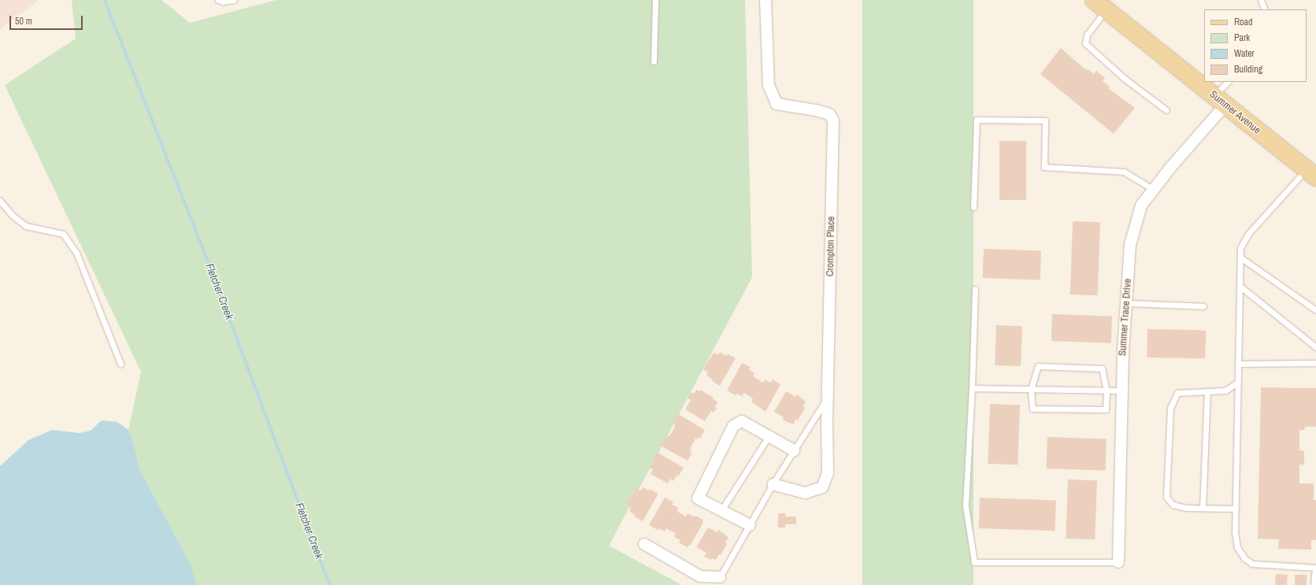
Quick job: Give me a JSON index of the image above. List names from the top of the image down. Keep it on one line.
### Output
{"streets":{"main road":["Summer Avenue"],"street":["Crompton Place","Summer Trace Drive"]},"crossings":[["Summer Avenue","Summer Trace Drive"]],"water":["Fletcher Creek"],"legend":["Road","Park","Water","Building"],"scale_bar":"50 m"}
